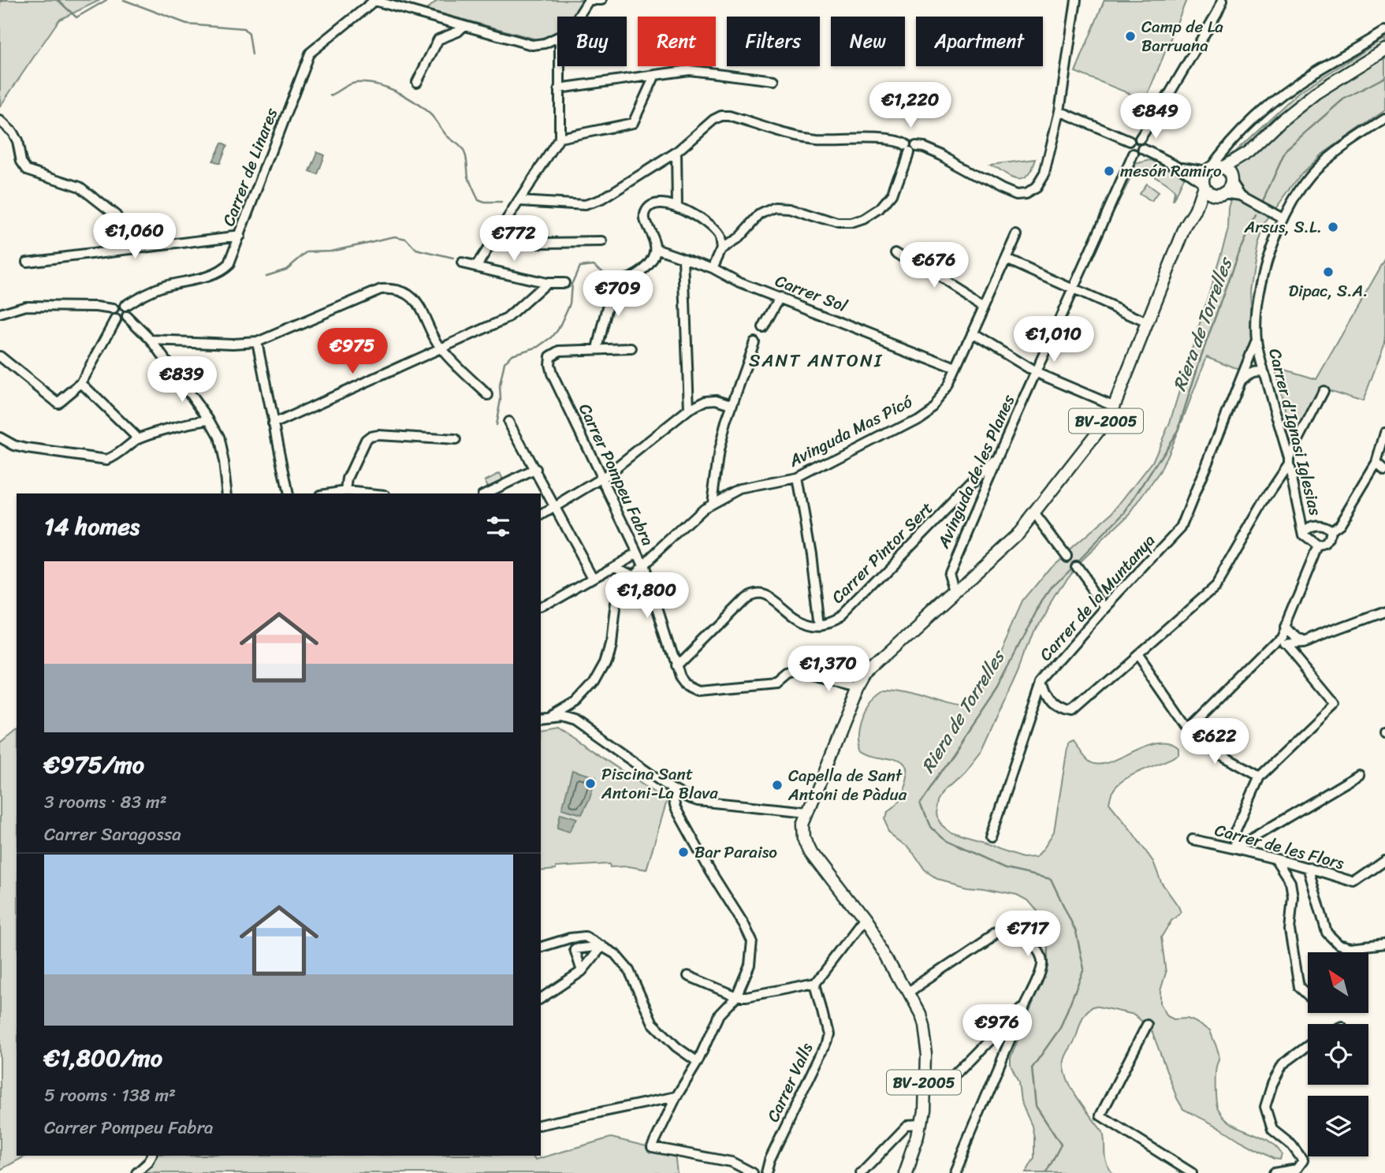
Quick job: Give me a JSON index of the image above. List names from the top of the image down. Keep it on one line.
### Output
{"streets":{"main road":["BV-2005"],"street":["Carrer de Linares","Carrer Sol","Avinguda Mas Picó","Carrer d'Ignasi Iglesias","Avinguda de les Planes","Carrer Pompeu Fabra","Carrer Pintor Sert","Carrer de la Muntanya","Carrer de les Flors","Carrer Valls"]},"crossings":[["Carrer Sol","Avinguda Mas Picó"],["BV-2005","Avinguda de les Planes"],["BV-2005","Carrer Pompeu Fabra"],["Avinguda Mas Picó","Carrer Pompeu Fabra"],["Carrer d'Ignasi Iglesias","Carrer de la Muntanya"],["Avinguda de les Planes","Carrer Pintor Sert"]],"districts":["SANT ANTONI"],"water":["Riera de Torrelles"],"places":["Camp de La Barruana","mesón Ramiro","Arsus, S.L.","Dipac, S.A.","Piscina Sant Antoni-La Blava","Capella de Sant Antoni de Pàdua","Bar Paraiso"],"north":"top left","page":{"chip":["Buy","Rent","Filters","New","Apartment"],"price":["€1,220","€849","€1,060","€772","€676","€709","€1,010","€975","€839","€1,800","€1,370","€622","€717","€976"],"heading":"14 homes","list":[{"name":"€975/mo","note":"3 rooms · 83 m² · Carrer Saragossa"},{"name":"€1,800/mo","note":"5 rooms · 138 m² · Carrer Pompeu Fabra"}]}}
